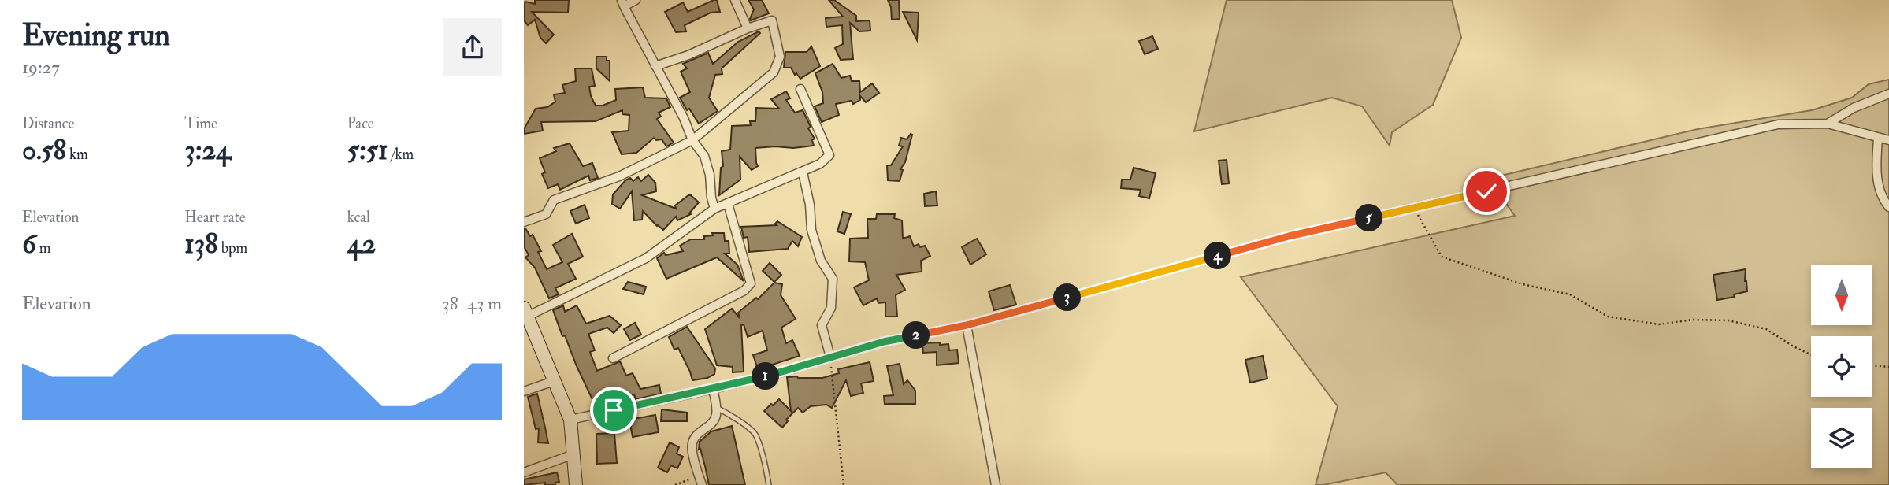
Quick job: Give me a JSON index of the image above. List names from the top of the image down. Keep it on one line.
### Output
{"north":"bottom","page":{"heading":["Evening run","19:27"],"stats":[["Distance","0.58 km"],["Time","3:24"],["Pace","5:51 /km"],["Elevation","6 m"],["Heart rate","138 bpm"],["kcal","42"]],"pins":["5","4","3","2","1"],"chart":["Elevation","38–43 m"]}}
